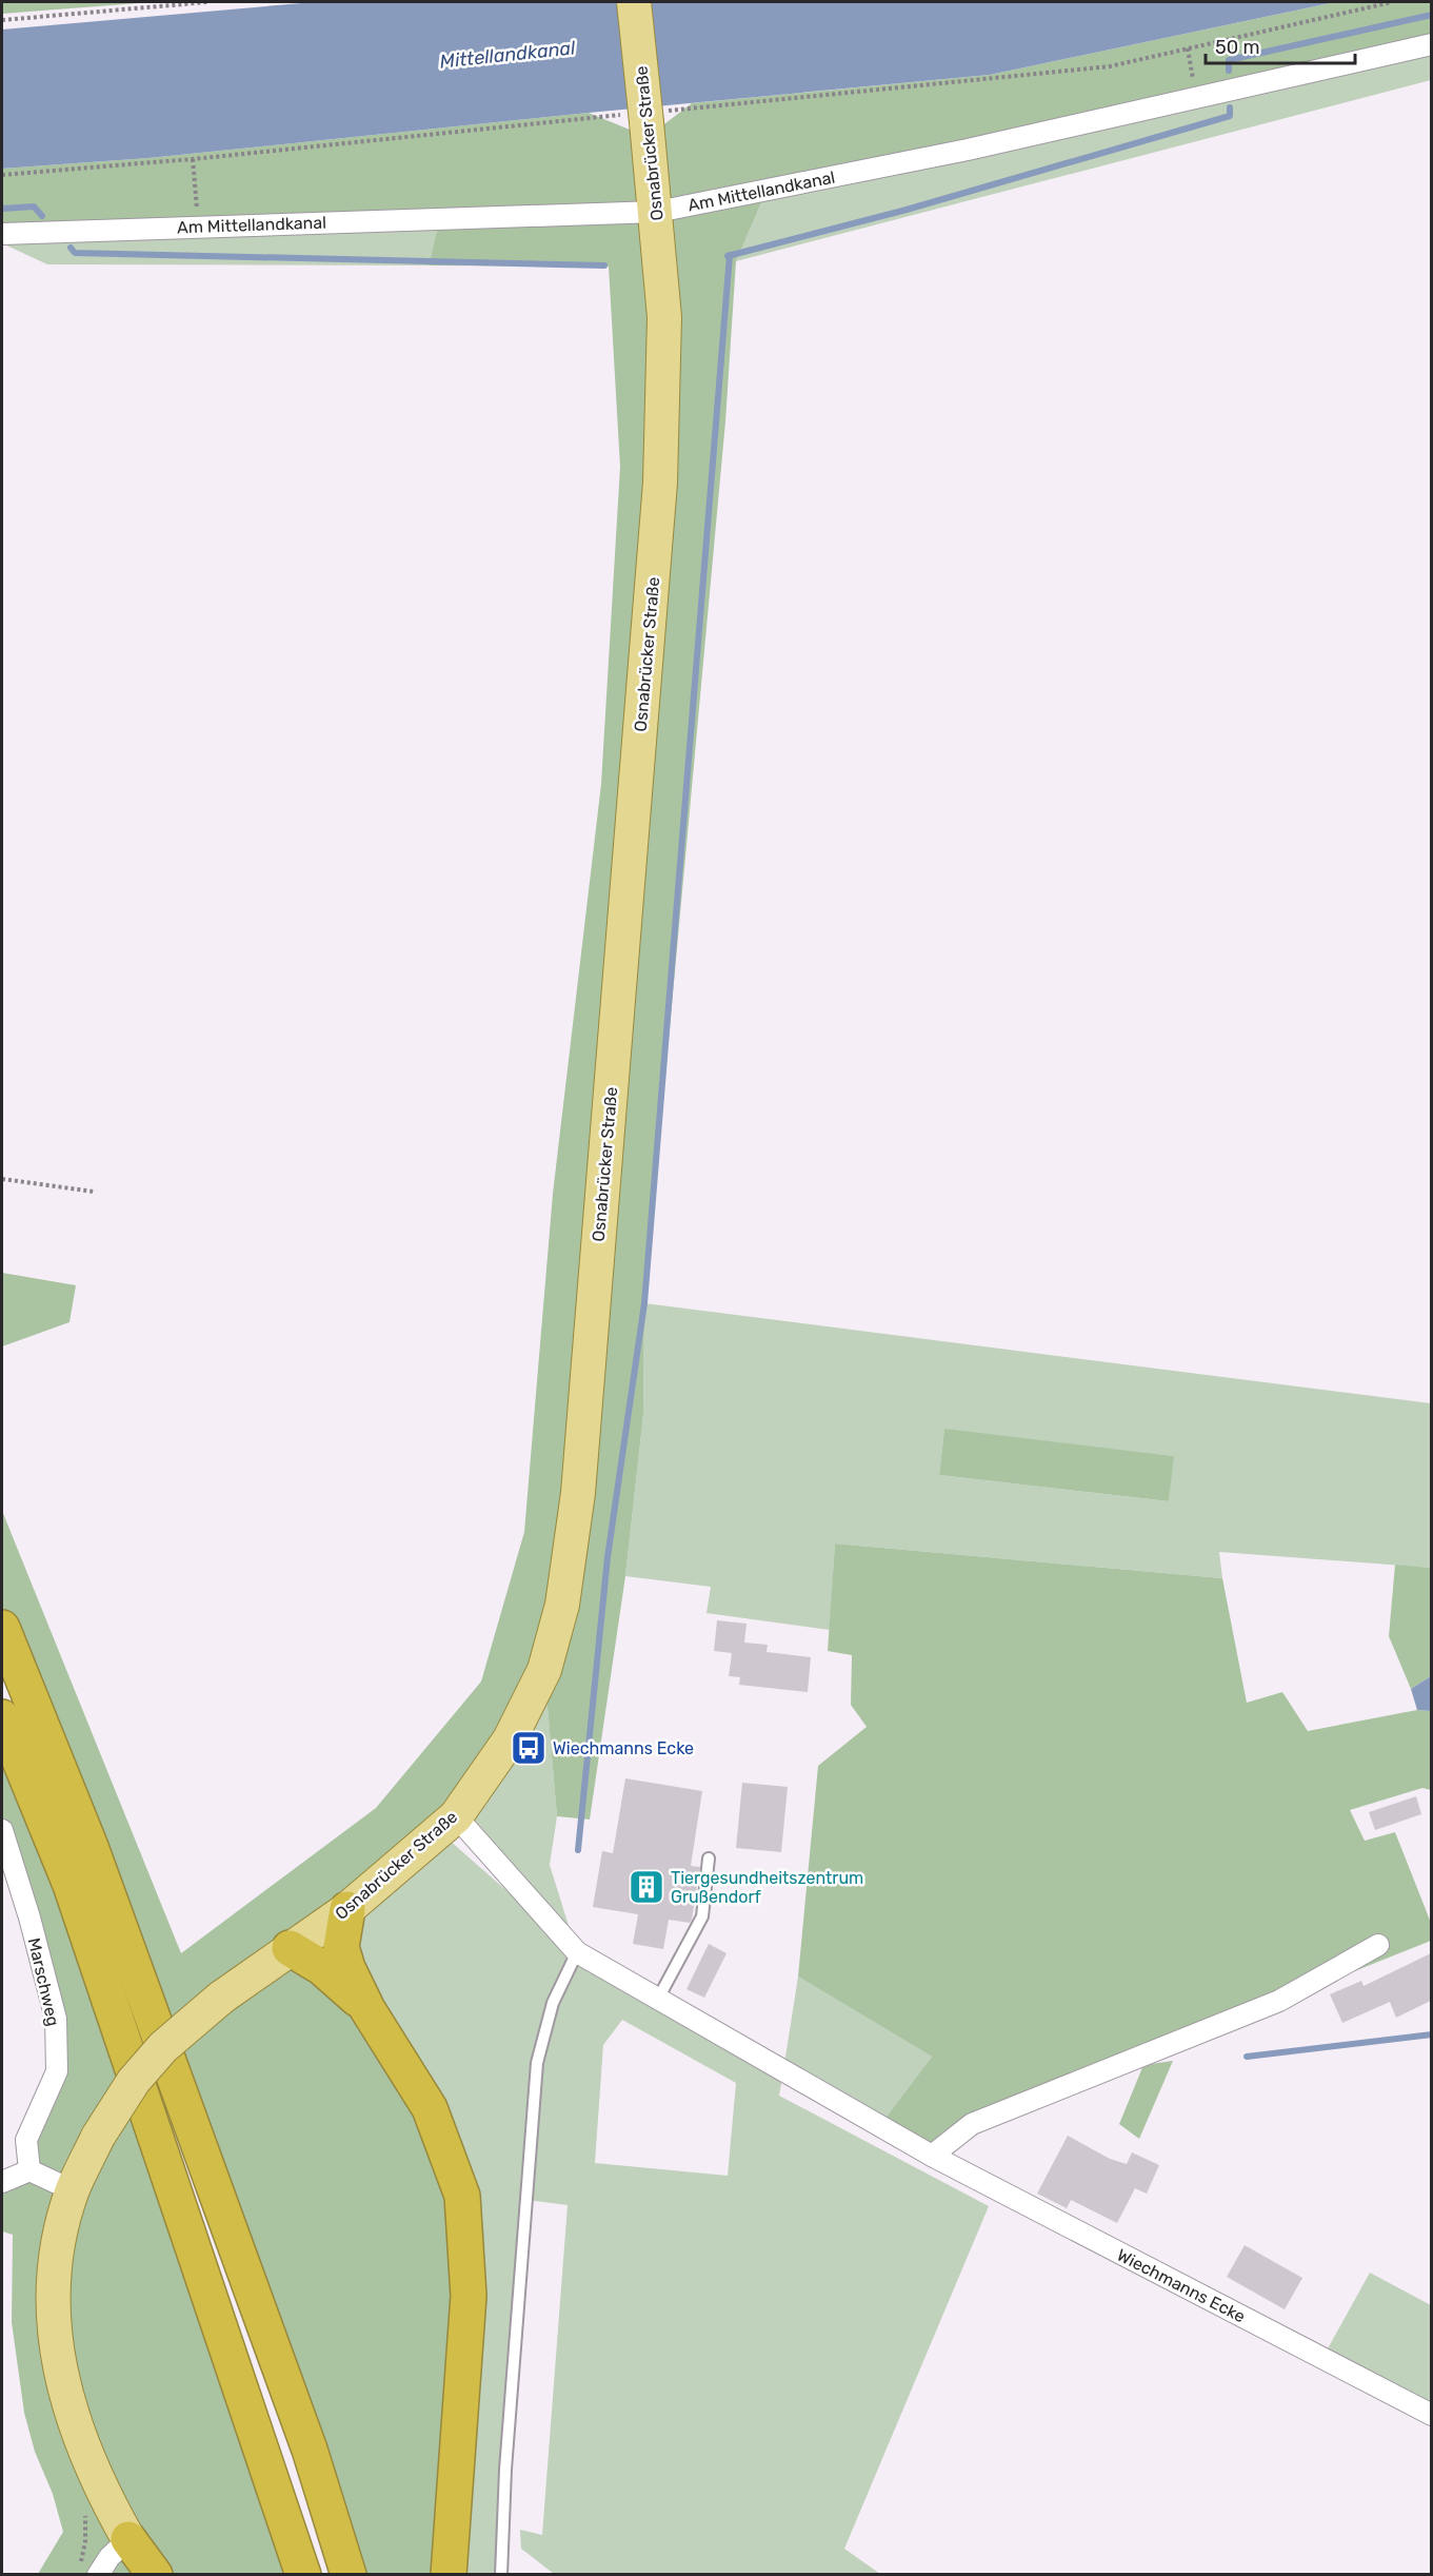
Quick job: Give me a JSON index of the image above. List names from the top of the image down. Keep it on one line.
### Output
{"streets":{"main road":["Osnabrücker Straße"],"street":["Am Mittellandkanal","Marschweg","Wiechmanns Ecke"]},"crossings":[["Osnabrücker Straße","Am Mittellandkanal"],["Osnabrücker Straße","Wiechmanns Ecke"]],"water":["Mittellandkanal"],"places":{"bus stop":["Wiechmanns Ecke"],"building":["Tiergesundheitszentrum Grußendorf"]},"scale_bar":"50 m"}
